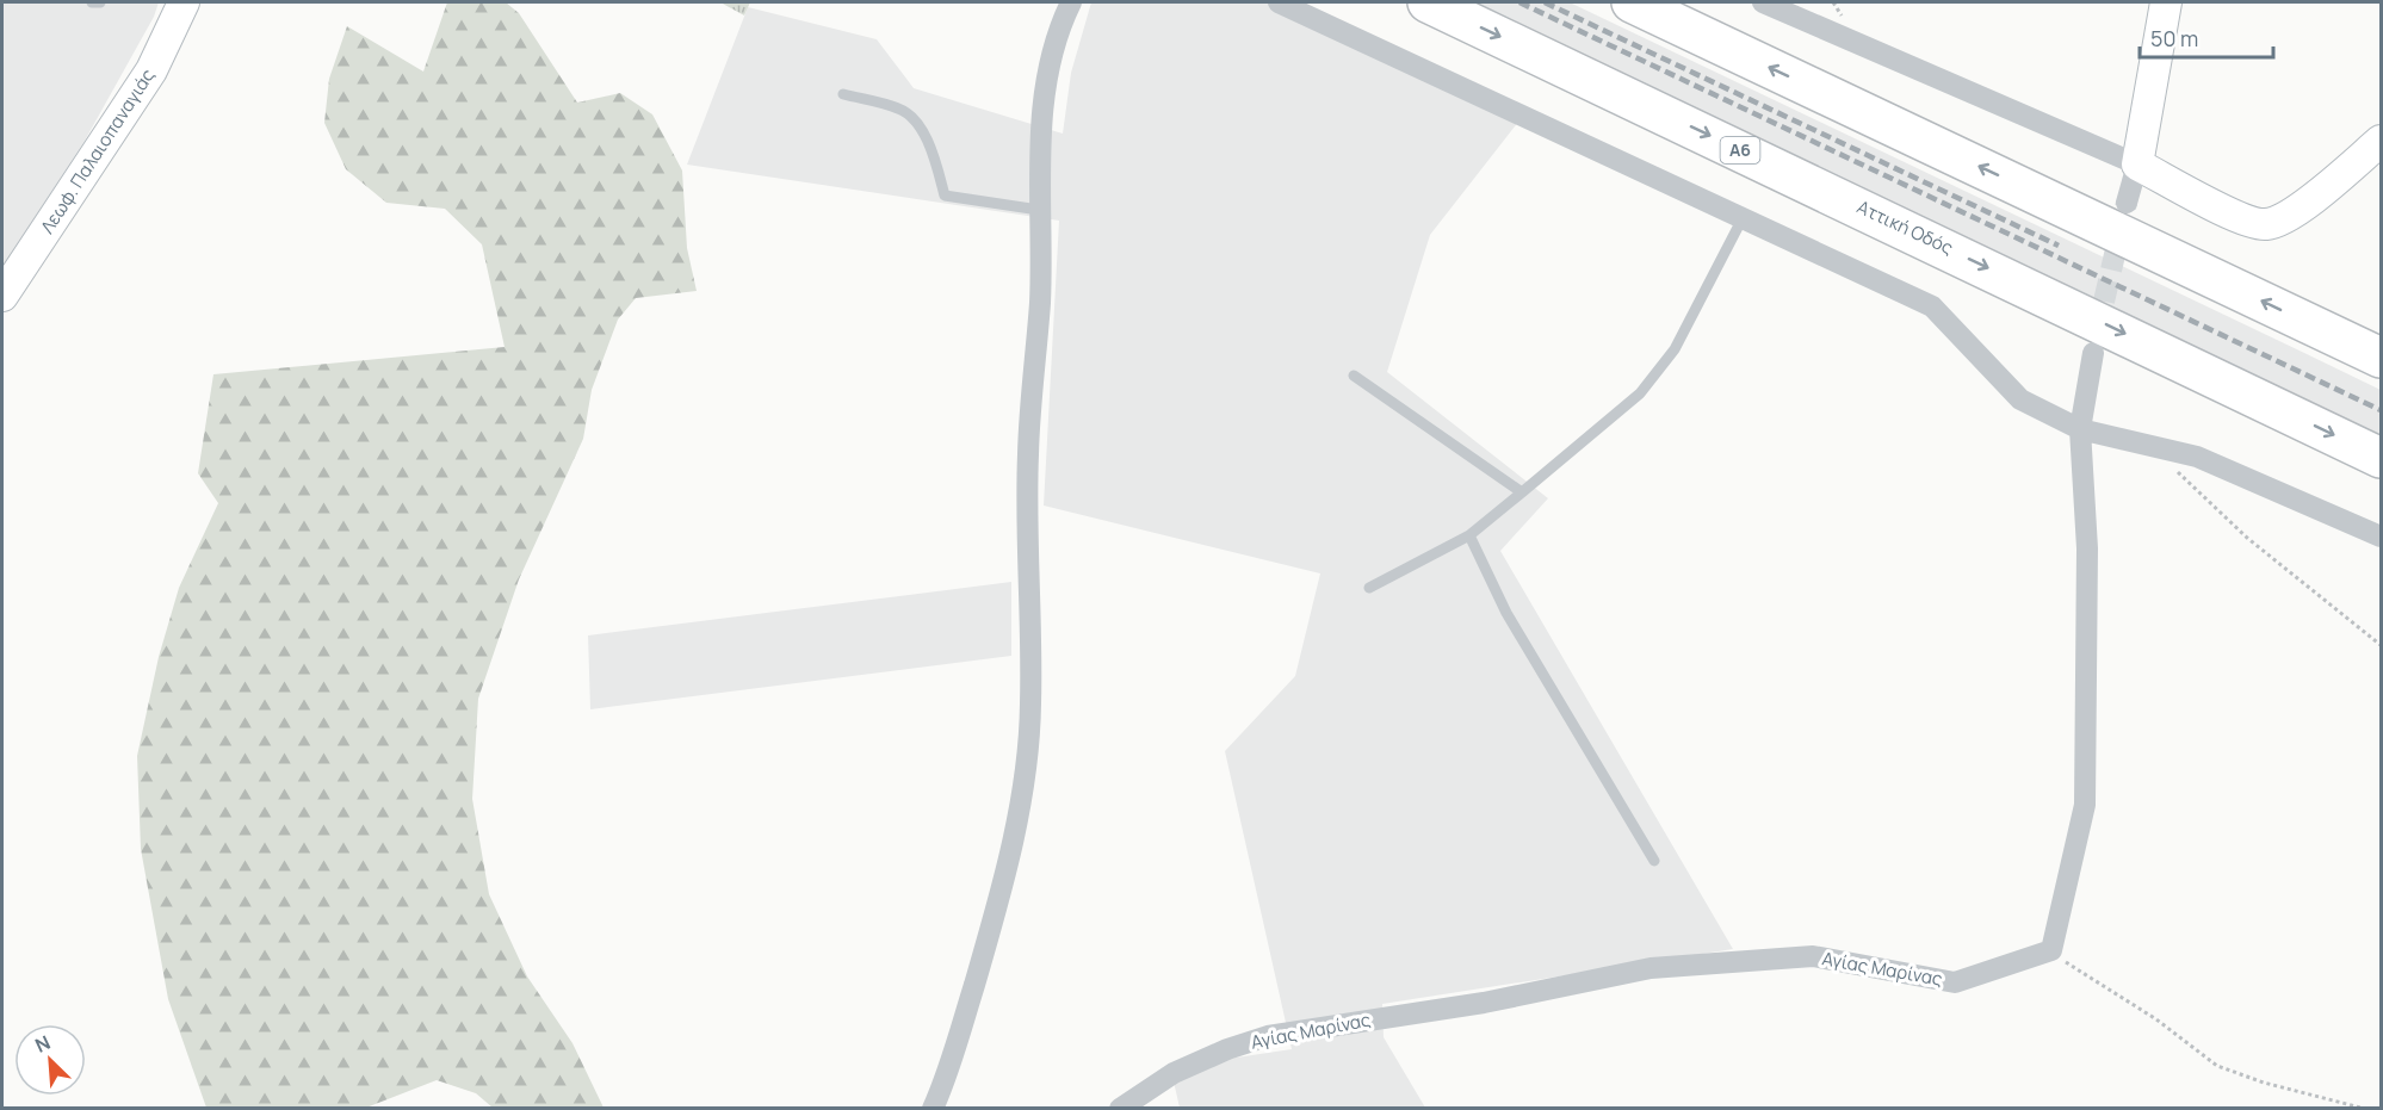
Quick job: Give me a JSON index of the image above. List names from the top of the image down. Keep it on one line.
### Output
{"streets":{"highway":["Α6","Αττική Οδός"],"street":["Λεωφ. Παλαιοπαναγιάς","Αγίας Μαρίνας"]},"scale_bar":"50 m","north":"top left"}
